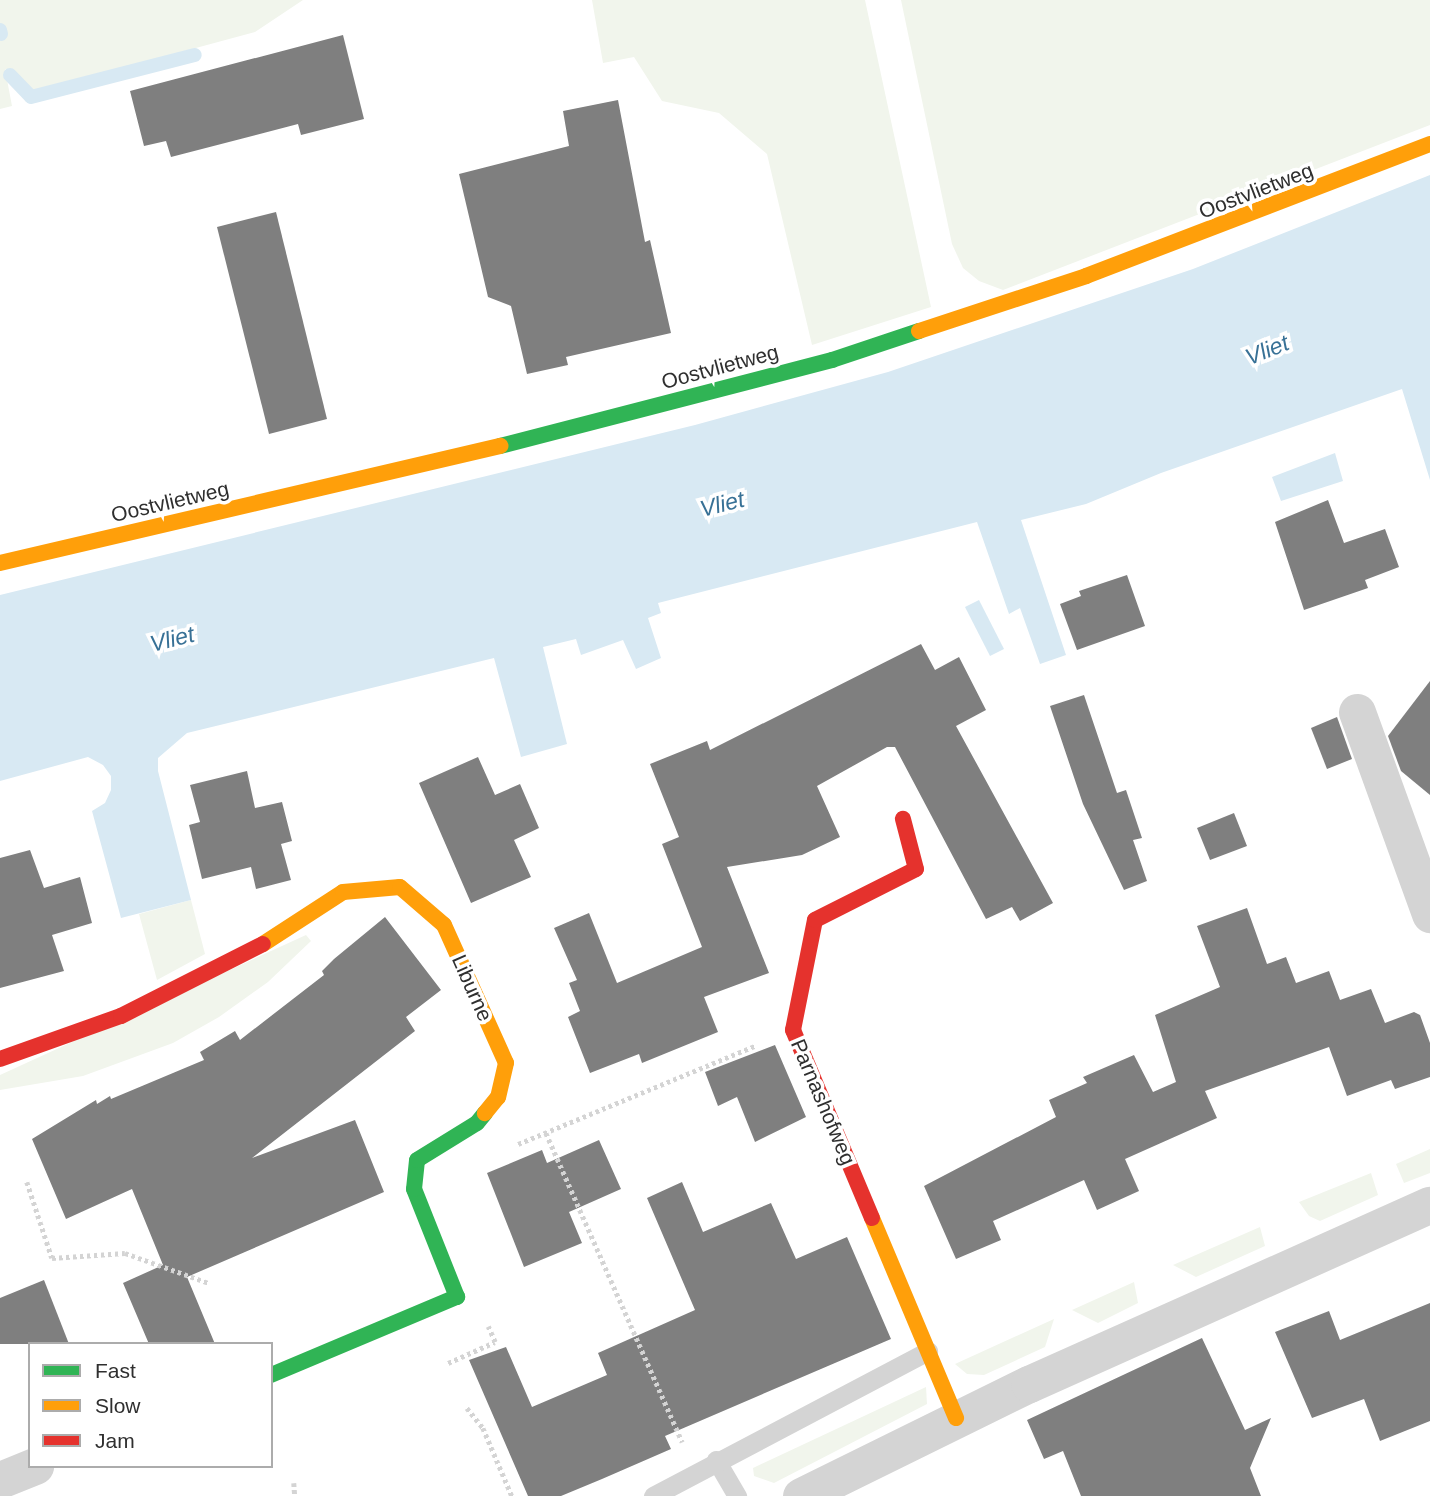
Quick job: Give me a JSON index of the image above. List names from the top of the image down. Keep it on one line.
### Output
{"streets":{"street":["Oostvlietweg","Liburne","Parnashofweg"]},"water":["Vliet"],"legend":["Fast","Slow","Jam"]}
